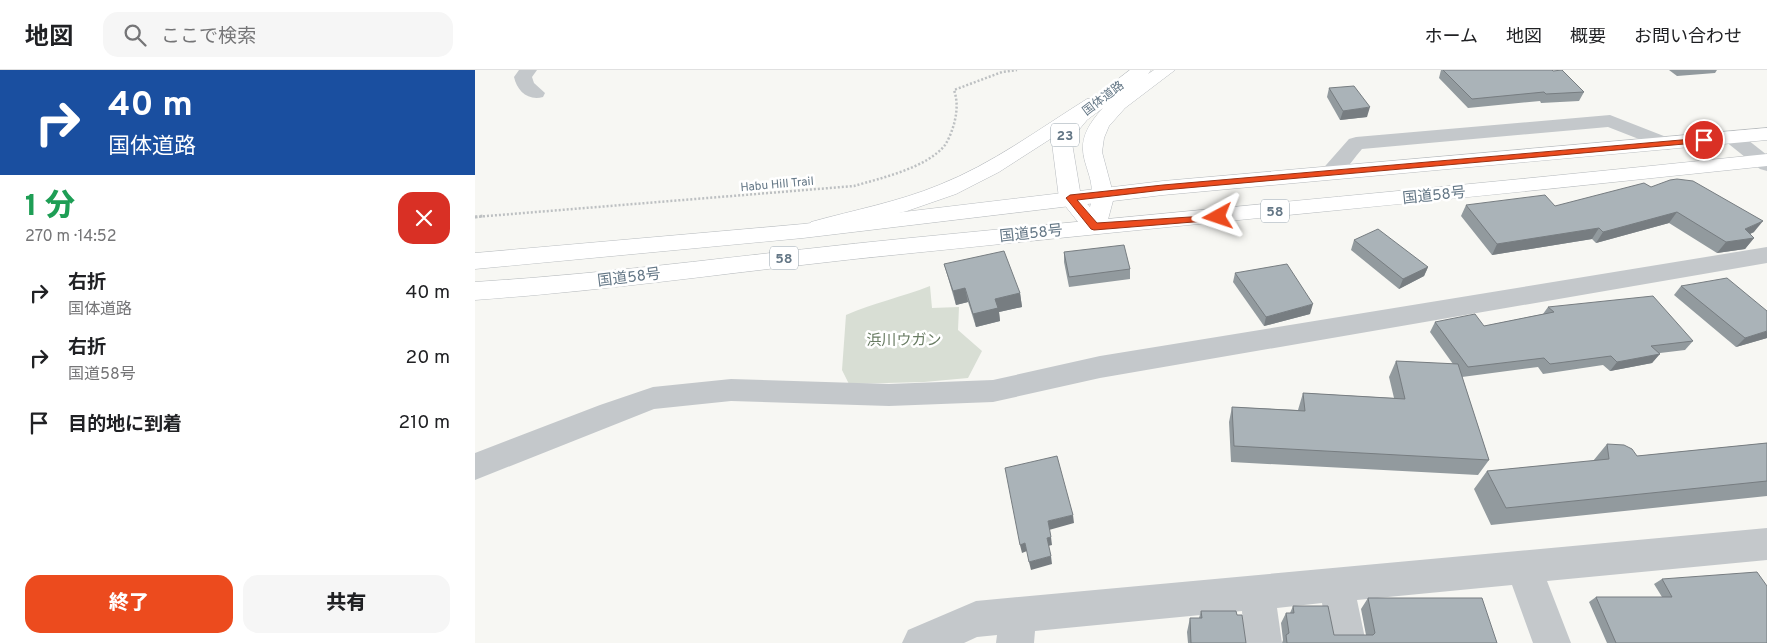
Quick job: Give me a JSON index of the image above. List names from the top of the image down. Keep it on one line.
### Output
{"streets":{"main road":["国体道路","23","国道58号","58"],"path":["Habu Hill Trail"]},"crossings":[["国体道路","国道58号"]],"parks":["浜川ウガン"],"page":{"header":"地図","search":"ここで検索","nav":["ホーム","地図","概要","お問い合わせ"],"turn":["40 m","国体道路"],"heading":["1 分","270 m · 14:52"],"list":[{"name":"右折","note":"国体道路","value":"40 m"},{"name":"右折","note":"国道58号","value":"20 m"},{"name":"目的地に到着","value":"210 m"}],"buttons":["終了","共有"]}}
